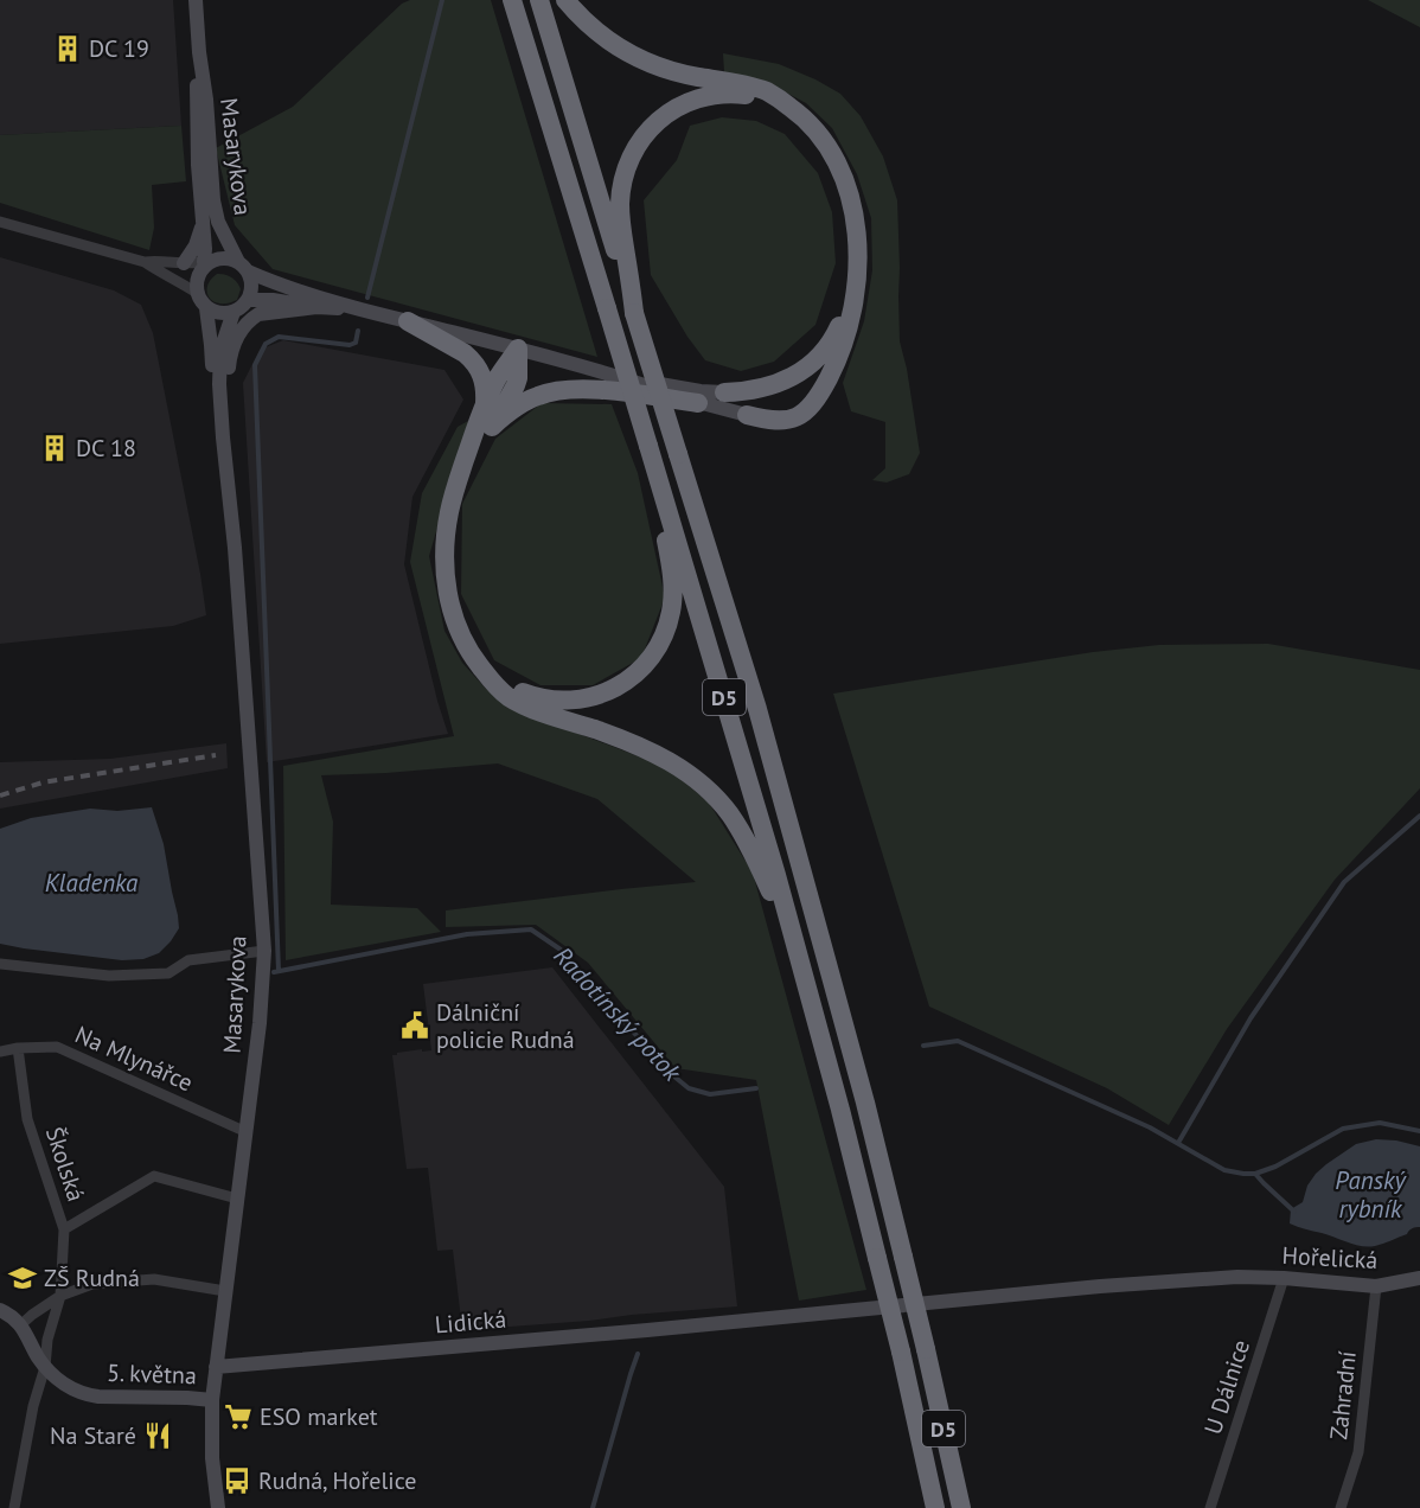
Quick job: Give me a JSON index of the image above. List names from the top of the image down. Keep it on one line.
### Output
{"streets":{"highway":["D5"],"main road":["Masarykova","Hořelická","Lidická","5. května"],"street":["Na Mlynářce","Školská","U Dálnice","Zahradní"]},"crossings":[["Masarykova","Na Mlynářce"],["Masarykova","Lidická"],["Masarykova","5. května"],["Na Mlynářce","Školská"],["Školská","5. května"],["Hořelická","Lidická"],["Hořelická","U Dálnice"],["Hořelická","Zahradní"]],"water":["Kladenka","Radotínský potok","Panský rybník"],"places":{"building":["DC 19","DC 18"],"public building":["Dálniční policie Rudná"],"school or university":["ZŠ Rudná"],"supermarket":["ESO market"],"restaurant":["Na Staré"],"bus stop":["Rudná, Hořelice"]}}
